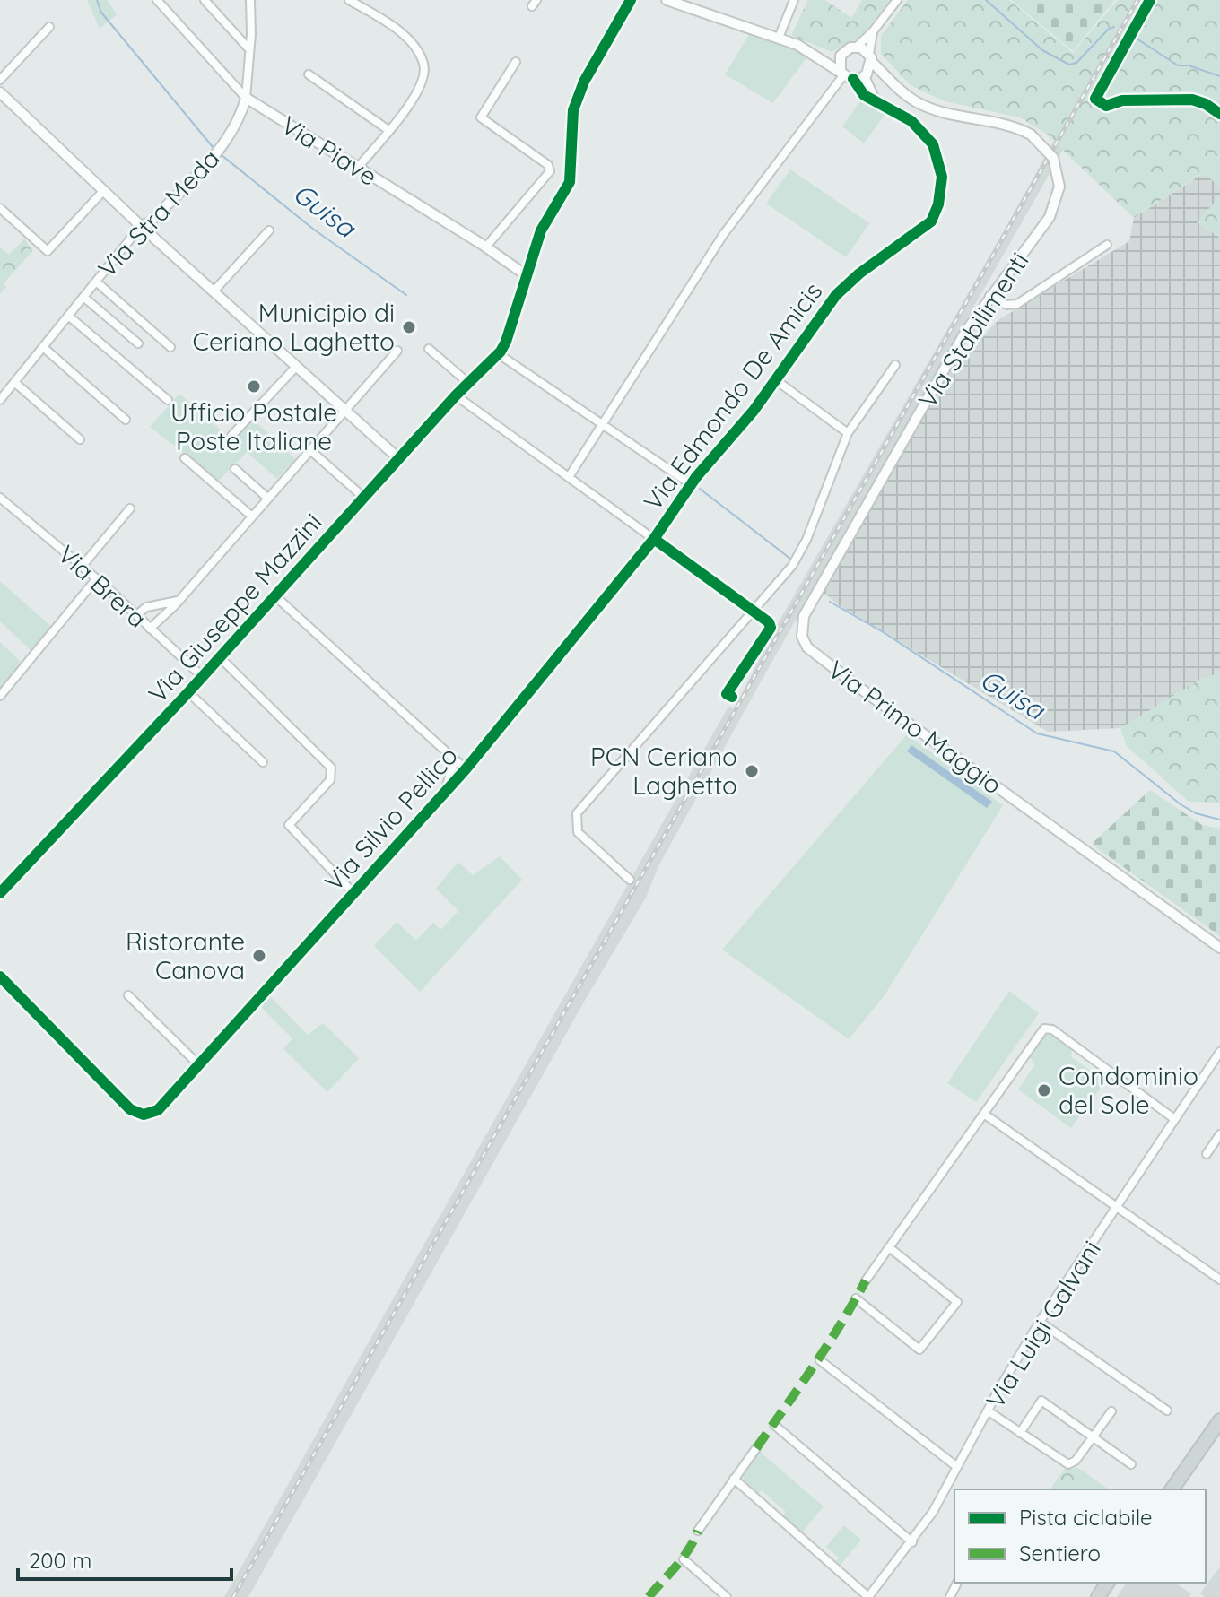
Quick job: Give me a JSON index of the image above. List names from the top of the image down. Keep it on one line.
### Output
{"streets":{"street":["Via Piave","Via Stra Meda","Via Stabilimenti","Via Edmondo De Amicis","Via Brera","Via Giuseppe Mazzini","Via Primo Maggio","Via Silvio Pellico","Via Luigi Galvani"]},"crossings":[["Via Piave","Via Stra Meda"],["Via Stabilimenti","Via Edmondo De Amicis"],["Via Stabilimenti","Via Primo Maggio"],["Via Edmondo De Amicis","Via Silvio Pellico"],["Via Brera","Via Giuseppe Mazzini"]],"water":["Guisa"],"places":["Municipio di Ceriano Laghetto","Ufficio Postale Poste Italiane","PCN Ceriano Laghetto","Ristorante Canova","Condominio del Sole"],"legend":["Pista ciclabile","Sentiero"],"scale_bar":"200 m"}
